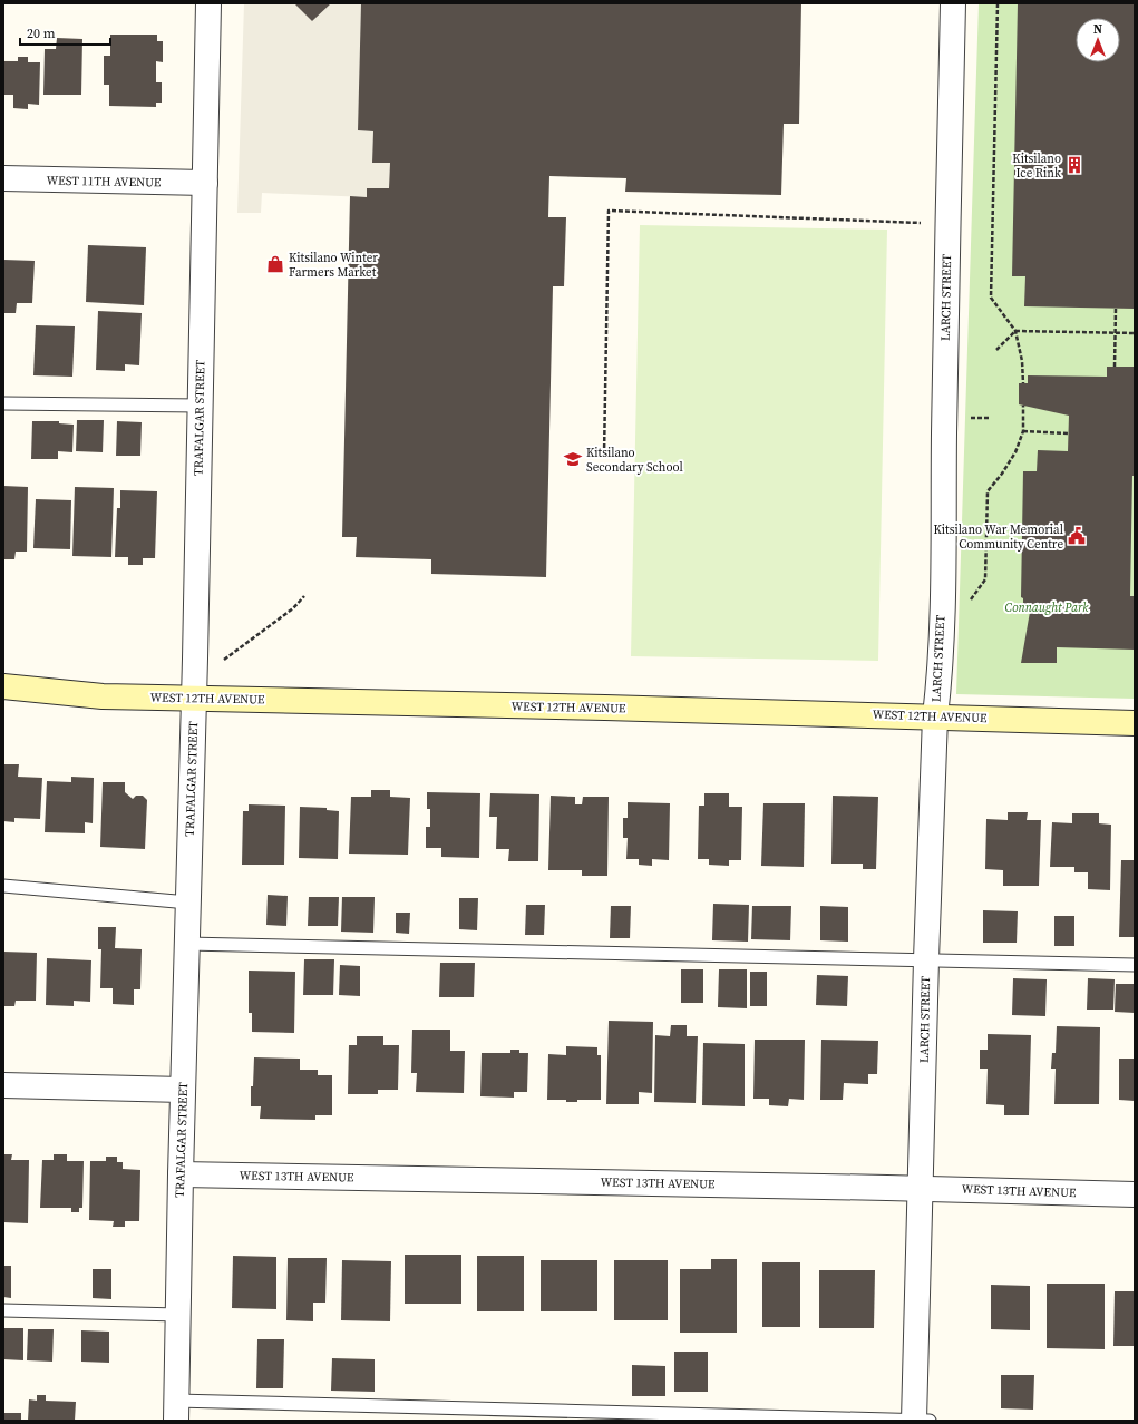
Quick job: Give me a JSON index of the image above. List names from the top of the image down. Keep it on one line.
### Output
{"streets":{"street":["WEST 11TH AVENUE","LARCH STREET","TRAFALGAR STREET","WEST 12TH AVENUE","WEST 13TH AVENUE"]},"crossings":[["WEST 11TH AVENUE","TRAFALGAR STREET"],["LARCH STREET","WEST 12TH AVENUE"],["LARCH STREET","WEST 13TH AVENUE"],["TRAFALGAR STREET","WEST 12TH AVENUE"],["TRAFALGAR STREET","WEST 13TH AVENUE"]],"parks":["Connaught Park"],"places":{"building":["Kitsilano Ice Rink"],"shop":["Kitsilano Winter Farmers Market"],"school or university":["Kitsilano Secondary School"],"public building":["Kitsilano War Memorial Community Centre"]},"scale_bar":"20 m","north":"top"}
